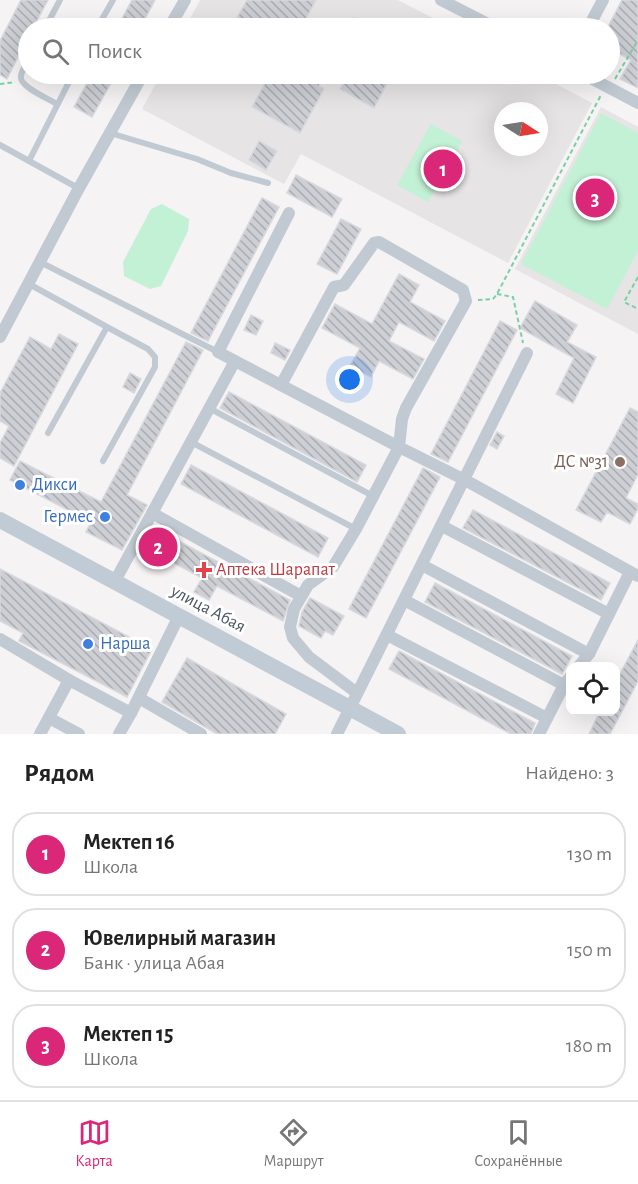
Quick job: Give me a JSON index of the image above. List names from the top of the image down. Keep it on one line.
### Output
{"streets":{"street":["улица Абая"]},"places":{"other":["ДС №31","Дикси","Гермес","Нарша"],"health":["Аптека Шарапат"]},"north":"right","page":{"search":"Поиск","pins":["1","3","2"],"heading":["Рядом","Найдено: 3"],"list":[{"mark":"1","name":"Мектеп 16","note":"Школа","value":"130 m"},{"mark":"2","name":"Ювелирный магазин","note":"Банк · улица Абая","value":"150 m"},{"mark":"3","name":"Мектеп 15","note":"Школа","value":"180 m"}],"nav":["Карта","Маршрут","Сохранённые"]}}
